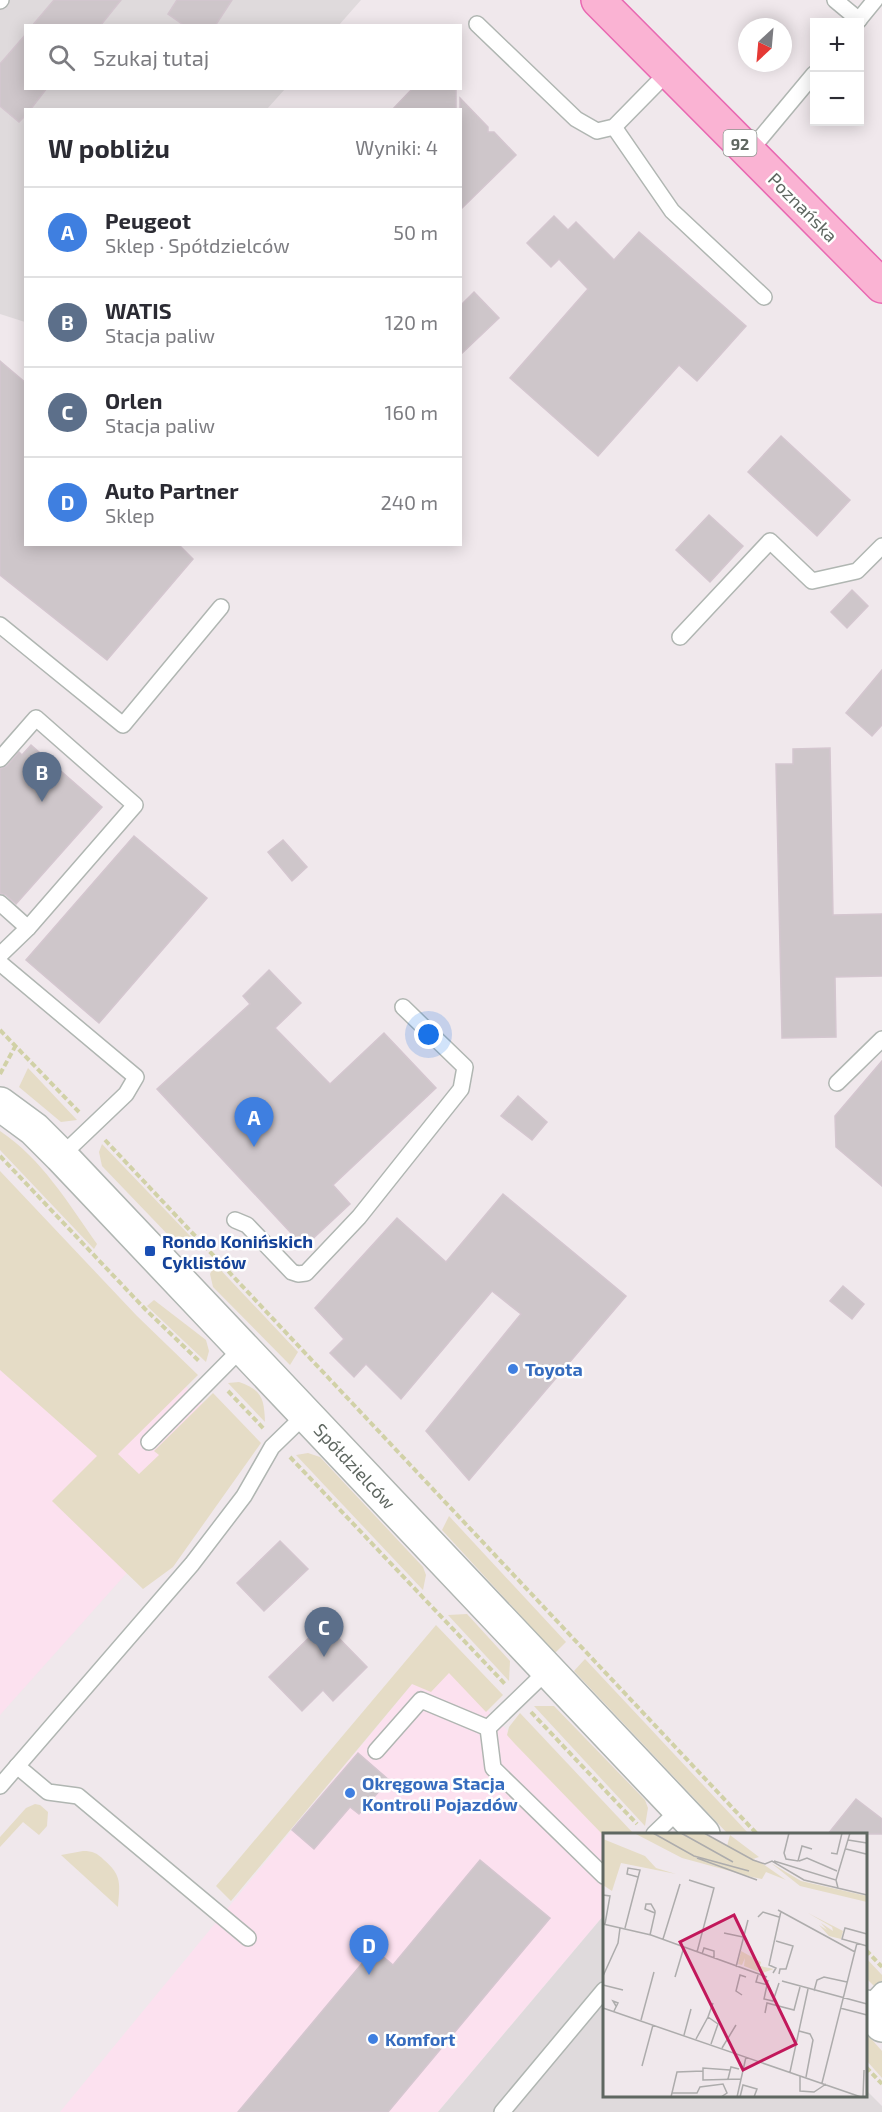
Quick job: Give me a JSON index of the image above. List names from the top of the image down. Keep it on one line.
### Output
{"streets":{"main road":["92","Poznańska"],"street":["Spółdzielców"]},"places":{"transit":["Rondo Konińskich Cyklistów"],"other":["Toyota","Okręgowa Stacja Kontroli Pojazdów","Komfort"]},"north":"bottom left","page":{"map_buttons":["+","−"],"search":"Szukaj tutaj","heading":["W pobliżu","Wyniki: 4"],"list":[{"mark":"A","name":"Peugeot","note":"Sklep · Spółdzielców","value":"50 m"},{"mark":"B","name":"WATIS","note":"Stacja paliw","value":"120 m"},{"mark":"C","name":"Orlen","note":"Stacja paliw","value":"160 m"},{"mark":"D","name":"Auto Partner","note":"Sklep","value":"240 m"}],"pins":["B","A","C","D"]}}
